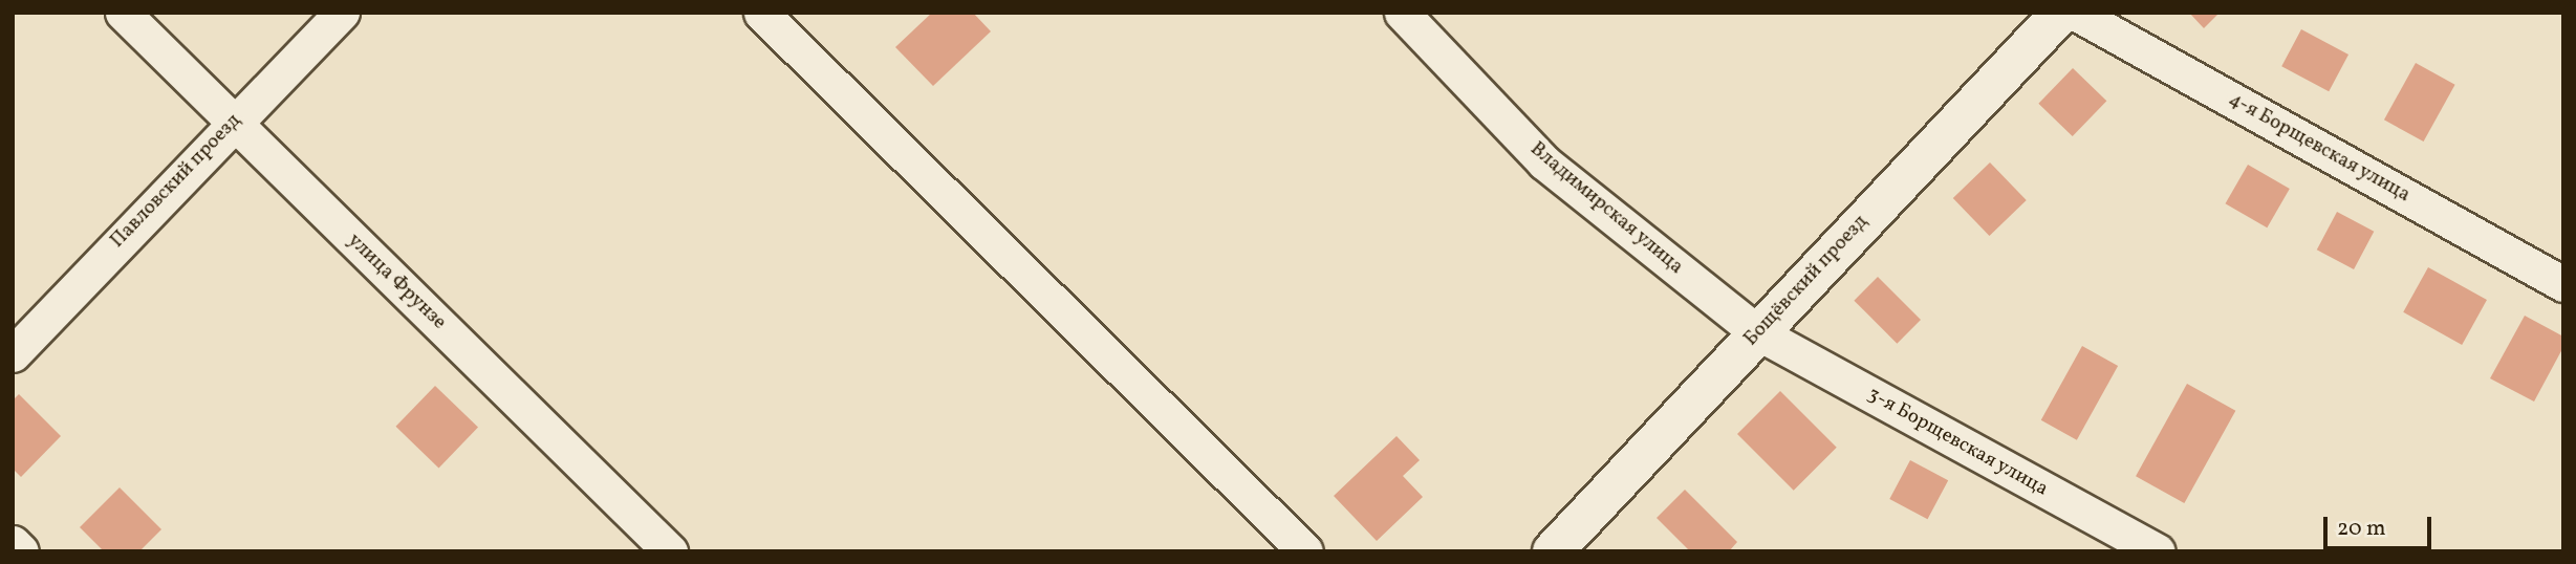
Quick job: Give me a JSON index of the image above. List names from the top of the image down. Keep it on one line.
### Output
{"streets":{"street":["4-я Борщевская улица","Павловский проезд","Владимирская улица","Бощёвский проезд","улица Фрунзе","3-я Борщевская улица"]},"crossings":[["Павловский проезд","улица Фрунзе"],["Владимирская улица","Бощёвский проезд"],["Владимирская улица","3-я Борщевская улица"],["Бощёвский проезд","3-я Борщевская улица"]],"scale_bar":"20 m"}
